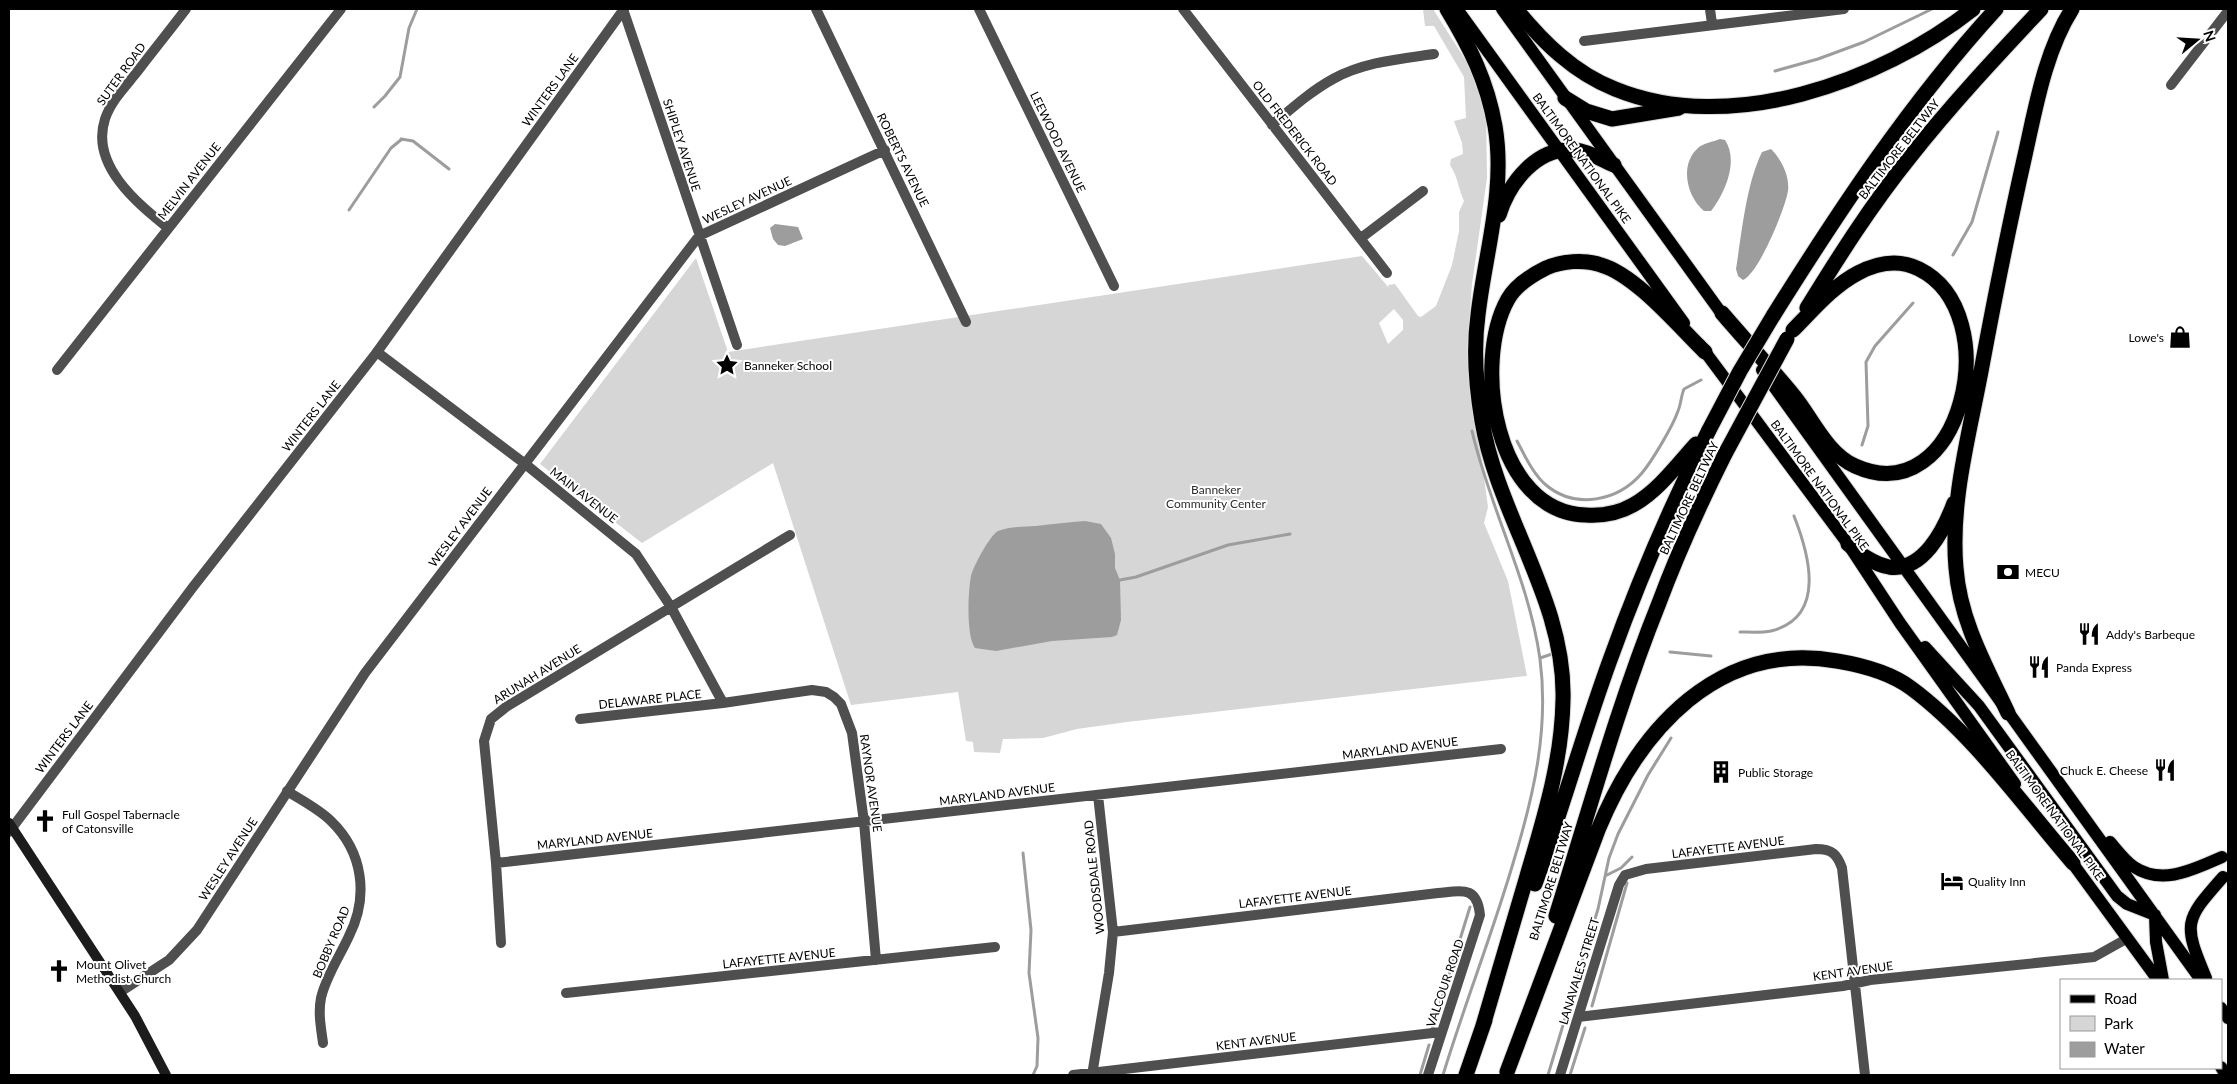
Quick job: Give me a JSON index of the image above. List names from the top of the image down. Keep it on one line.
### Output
{"streets":{"highway":["BALTIMORE BELTWAY"],"main road":["BALTIMORE NATIONAL PIKE"],"street":["SUTER ROAD","WINTERS LANE","OLD FREDERICK ROAD","LEEWOOD AVENUE","SHIPLEY AVENUE","ROBERTS AVENUE","MELVIN AVENUE","WESLEY AVENUE","MAIN AVENUE","ARUNAH AVENUE","DELAWARE PLACE","MARYLAND AVENUE","RAYNOR AVENUE","LAFAYETTE AVENUE","WOODSDALE ROAD","BOBBY ROAD","LANAVALES STREET","KENT AVENUE","VALCOUR ROAD"]},"crossings":[["SUTER ROAD","MELVIN AVENUE"],["WINTERS LANE","SHIPLEY AVENUE"],["WINTERS LANE","MAIN AVENUE"],["SHIPLEY AVENUE","WESLEY AVENUE"],["BALTIMORE NATIONAL PIKE","KENT AVENUE"],["ROBERTS AVENUE","WESLEY AVENUE"],["WESLEY AVENUE","MAIN AVENUE"],["WESLEY AVENUE","BOBBY ROAD"],["MAIN AVENUE","ARUNAH AVENUE"],["MAIN AVENUE","DELAWARE PLACE"],["MAIN AVENUE","RAYNOR AVENUE"],["ARUNAH AVENUE","MARYLAND AVENUE"],["DELAWARE PLACE","RAYNOR AVENUE"],["MARYLAND AVENUE","RAYNOR AVENUE"],["MARYLAND AVENUE","WOODSDALE ROAD"],["RAYNOR AVENUE","LAFAYETTE AVENUE"],["LAFAYETTE AVENUE","WOODSDALE ROAD"],["LAFAYETTE AVENUE","LANAVALES STREET"],["LAFAYETTE AVENUE","KENT AVENUE"],["LAFAYETTE AVENUE","VALCOUR ROAD"],["WOODSDALE ROAD","KENT AVENUE"],["LANAVALES STREET","KENT AVENUE"],["KENT AVENUE","VALCOUR ROAD"]],"parks":["Banneker Community Center"],"places":{"shop":["Lowe's"],"place":["Banneker School"],"bank":["MECU"],"restaurant":["Addy's Barbeque","Panda Express","Chuck E. Cheese"],"building":["Public Storage"],"church":["Full Gospel Tabernacle of Catonsville","Mount Olivet Methodist Church"],"hotel":["Quality Inn"]},"legend":["Road","Park","Water"],"north":"right"}
